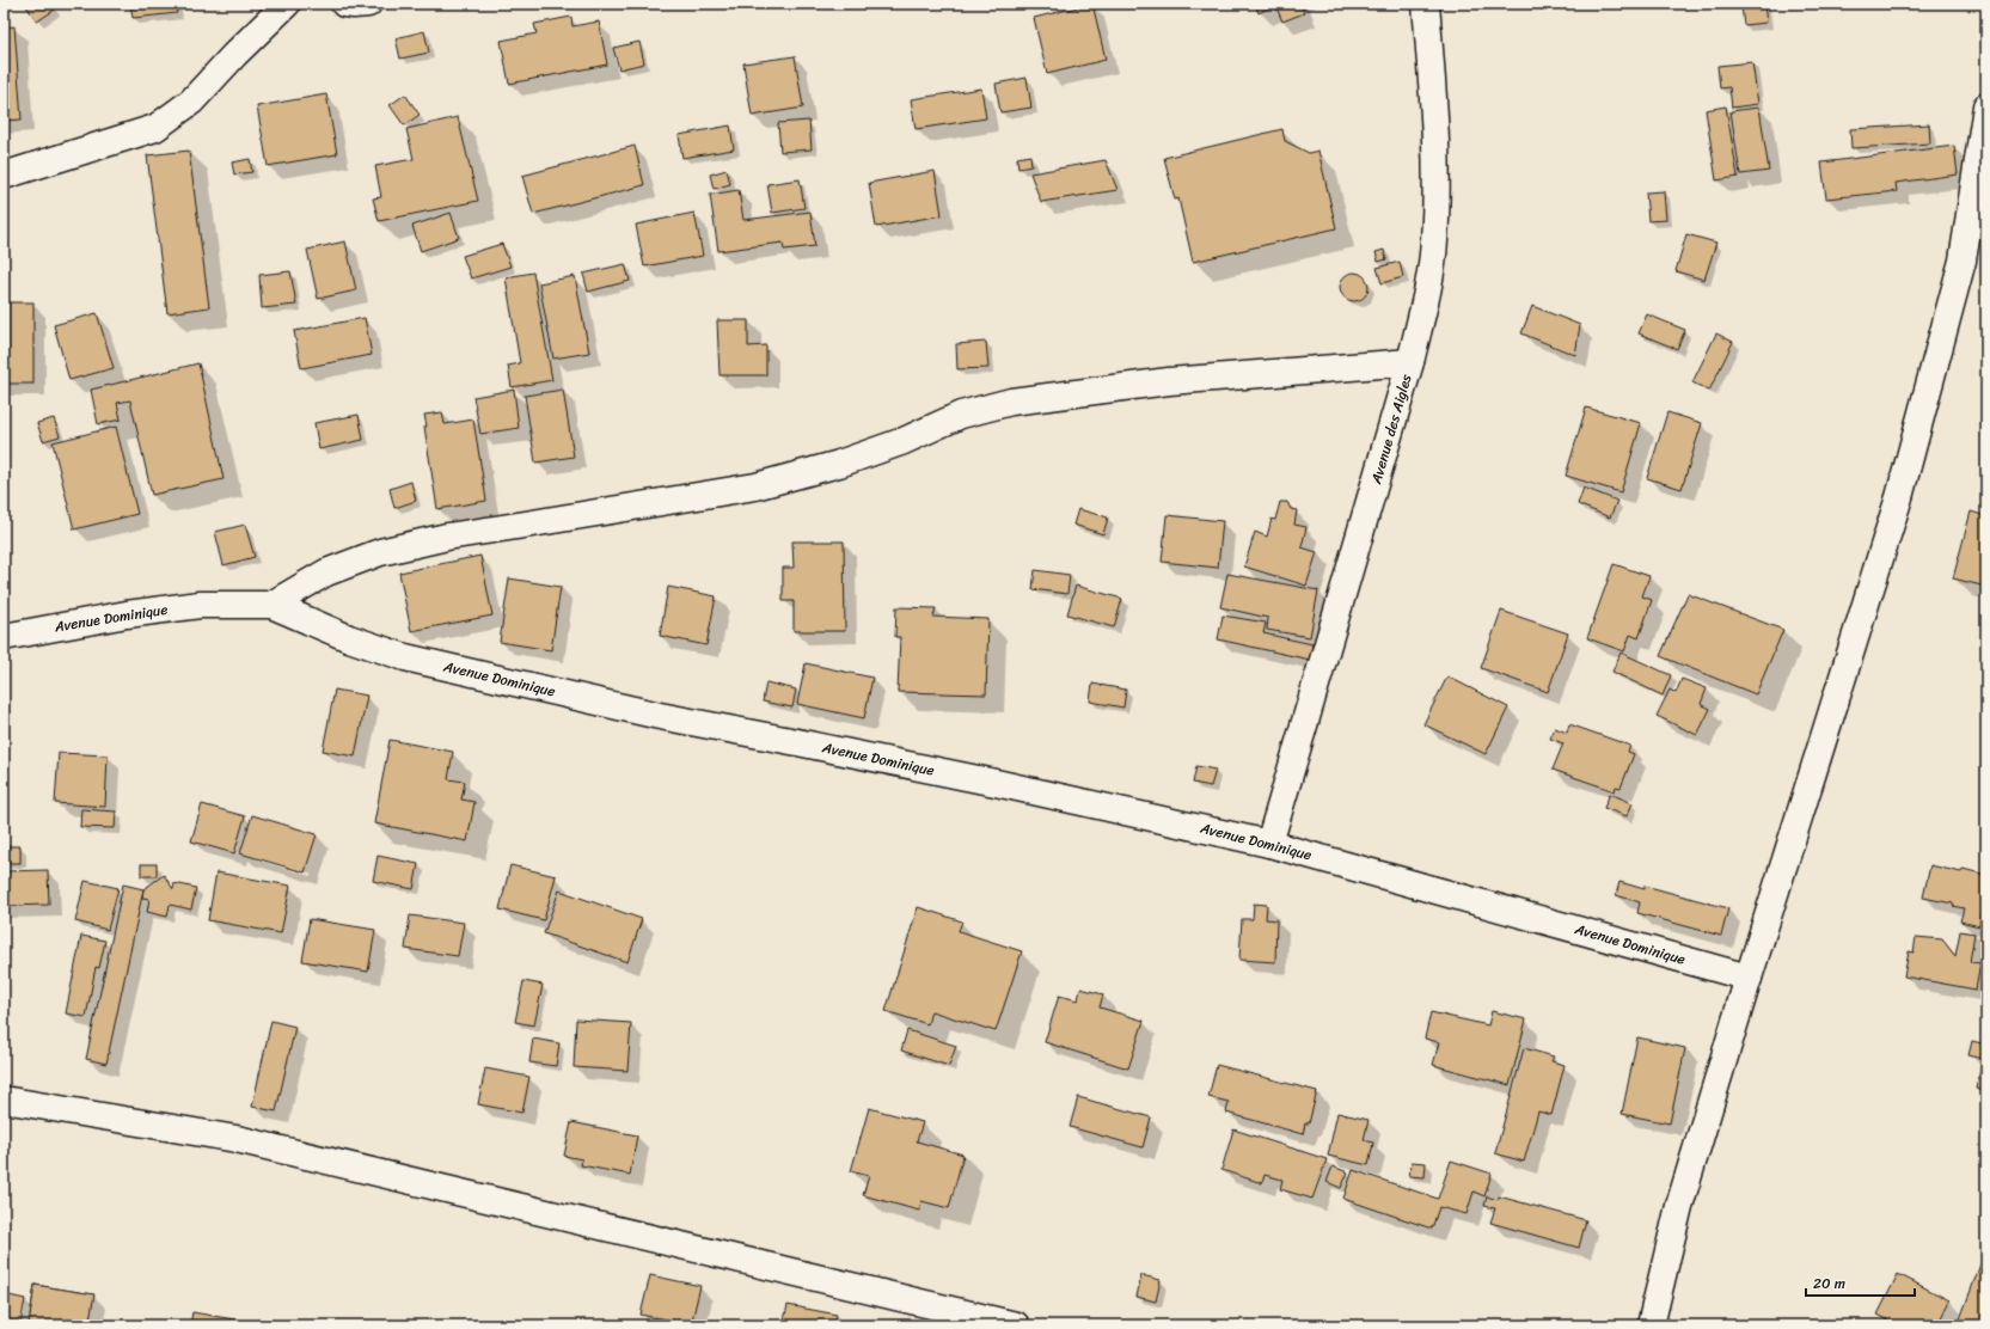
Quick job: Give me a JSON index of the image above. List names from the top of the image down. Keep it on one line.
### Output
{"streets":{"street":["Avenue des Aigles","Avenue Dominique"]},"crossings":[["Avenue des Aigles","Avenue Dominique"]],"scale_bar":"20 m"}
